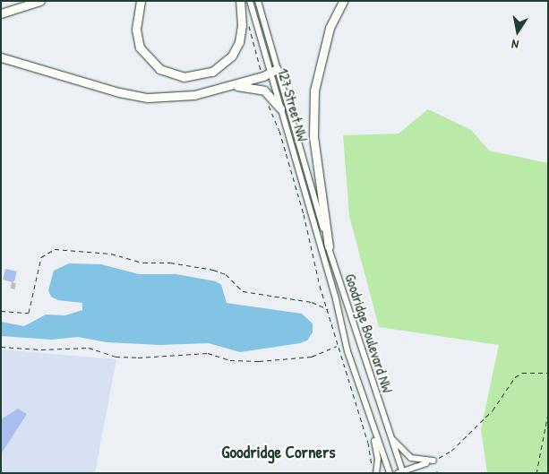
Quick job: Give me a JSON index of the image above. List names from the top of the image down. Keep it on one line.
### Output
{"streets":{"main road":["127 Street NW","Goodridge Boulevard NW"]},"crossings":[["127 Street NW","Goodridge Boulevard NW"]],"districts":["Goodridge Corners"],"north":"bottom"}
